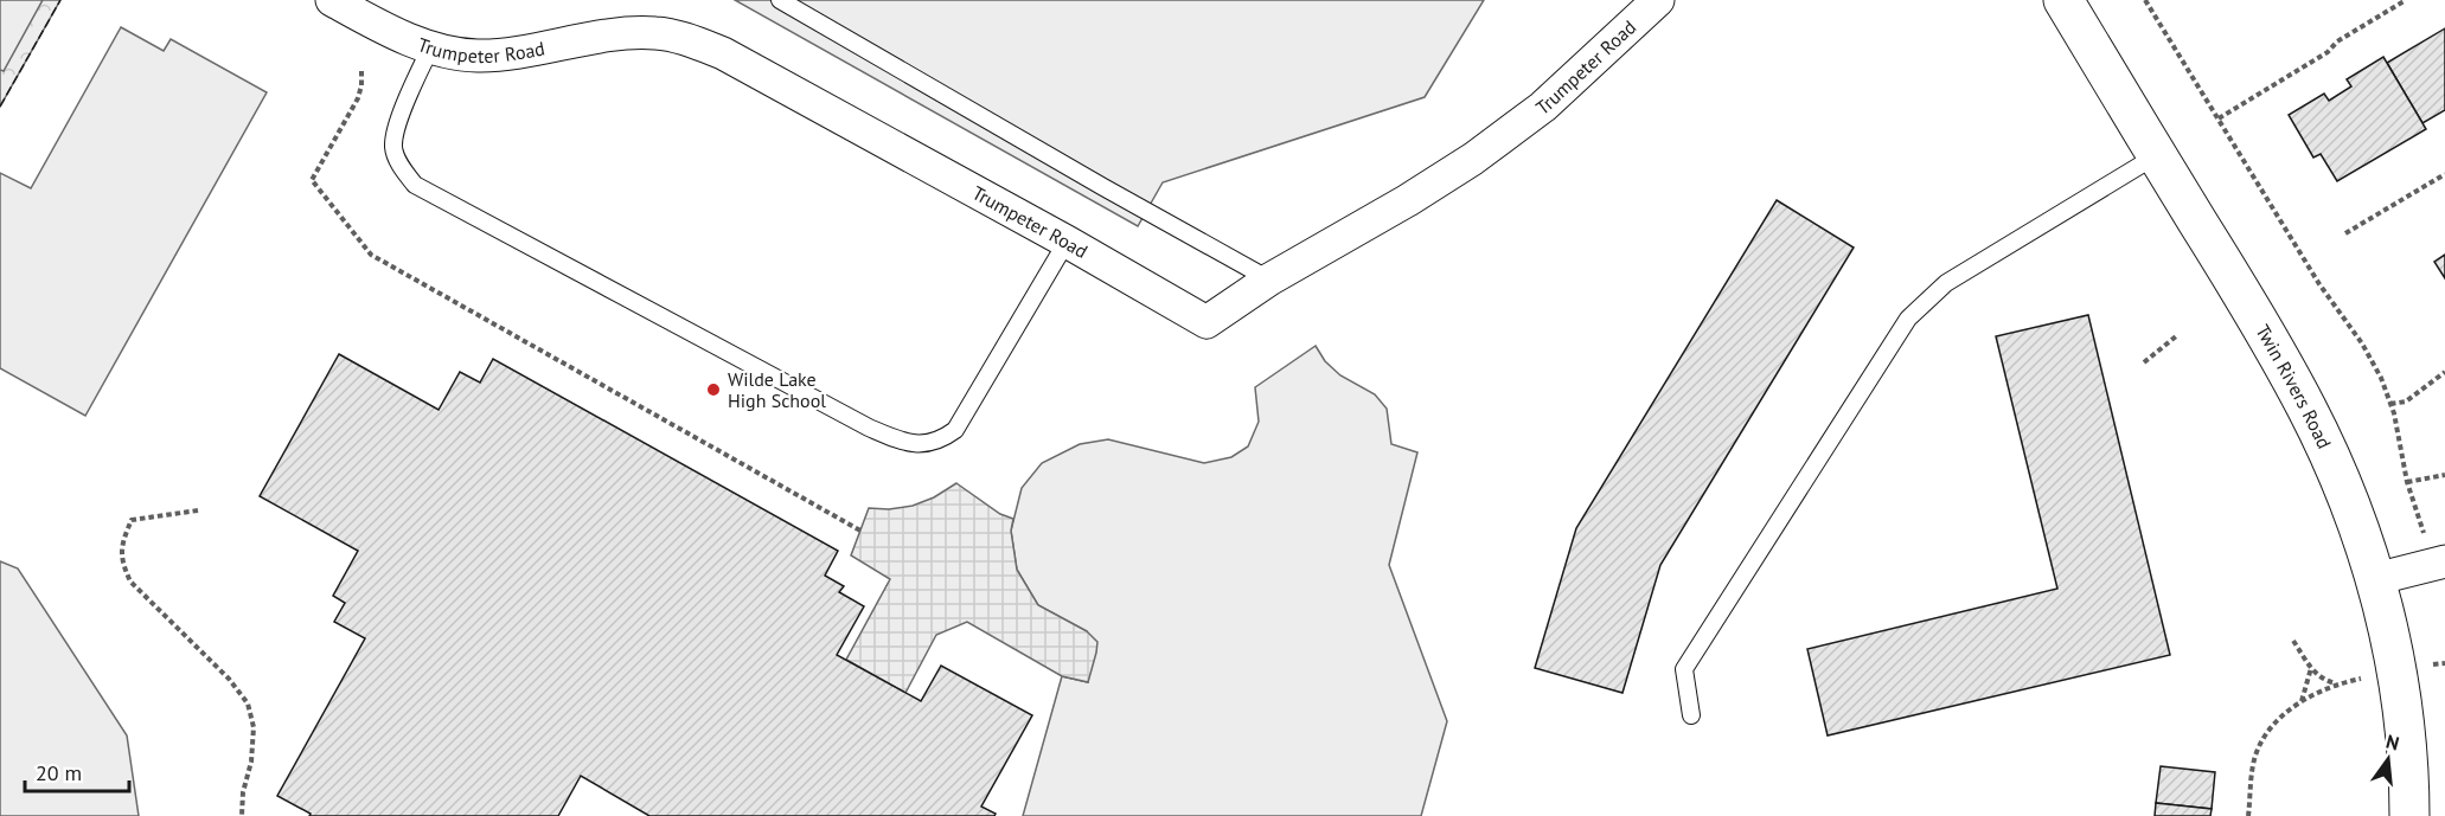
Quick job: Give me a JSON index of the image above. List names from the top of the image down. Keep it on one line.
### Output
{"streets":{"street":["Trumpeter Road","Twin Rivers Road"]},"places":["Wilde Lake High School"],"scale_bar":"20 m","north":"top"}
